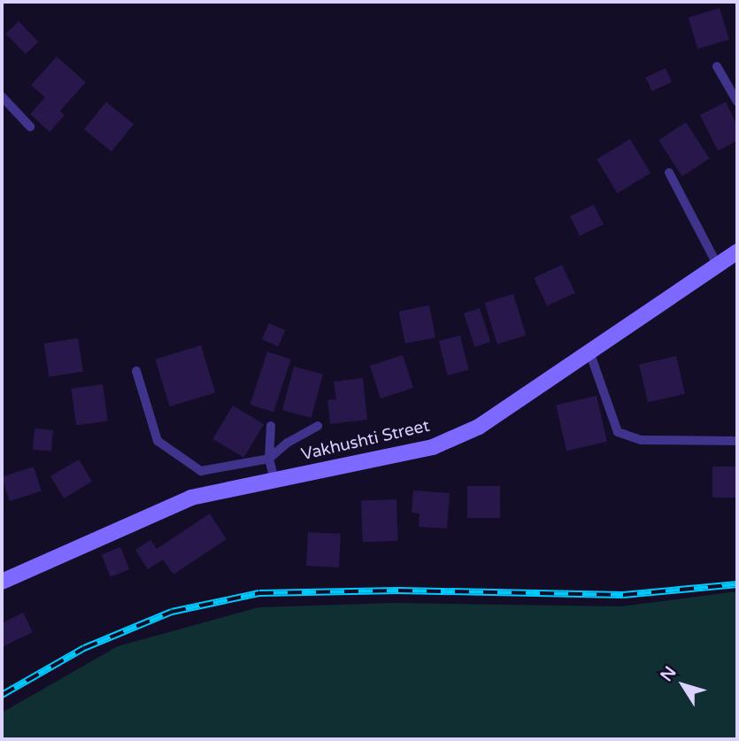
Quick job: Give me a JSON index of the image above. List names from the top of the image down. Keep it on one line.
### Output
{"streets":{"street":["Vakhushti Street"]},"north":"top left"}
